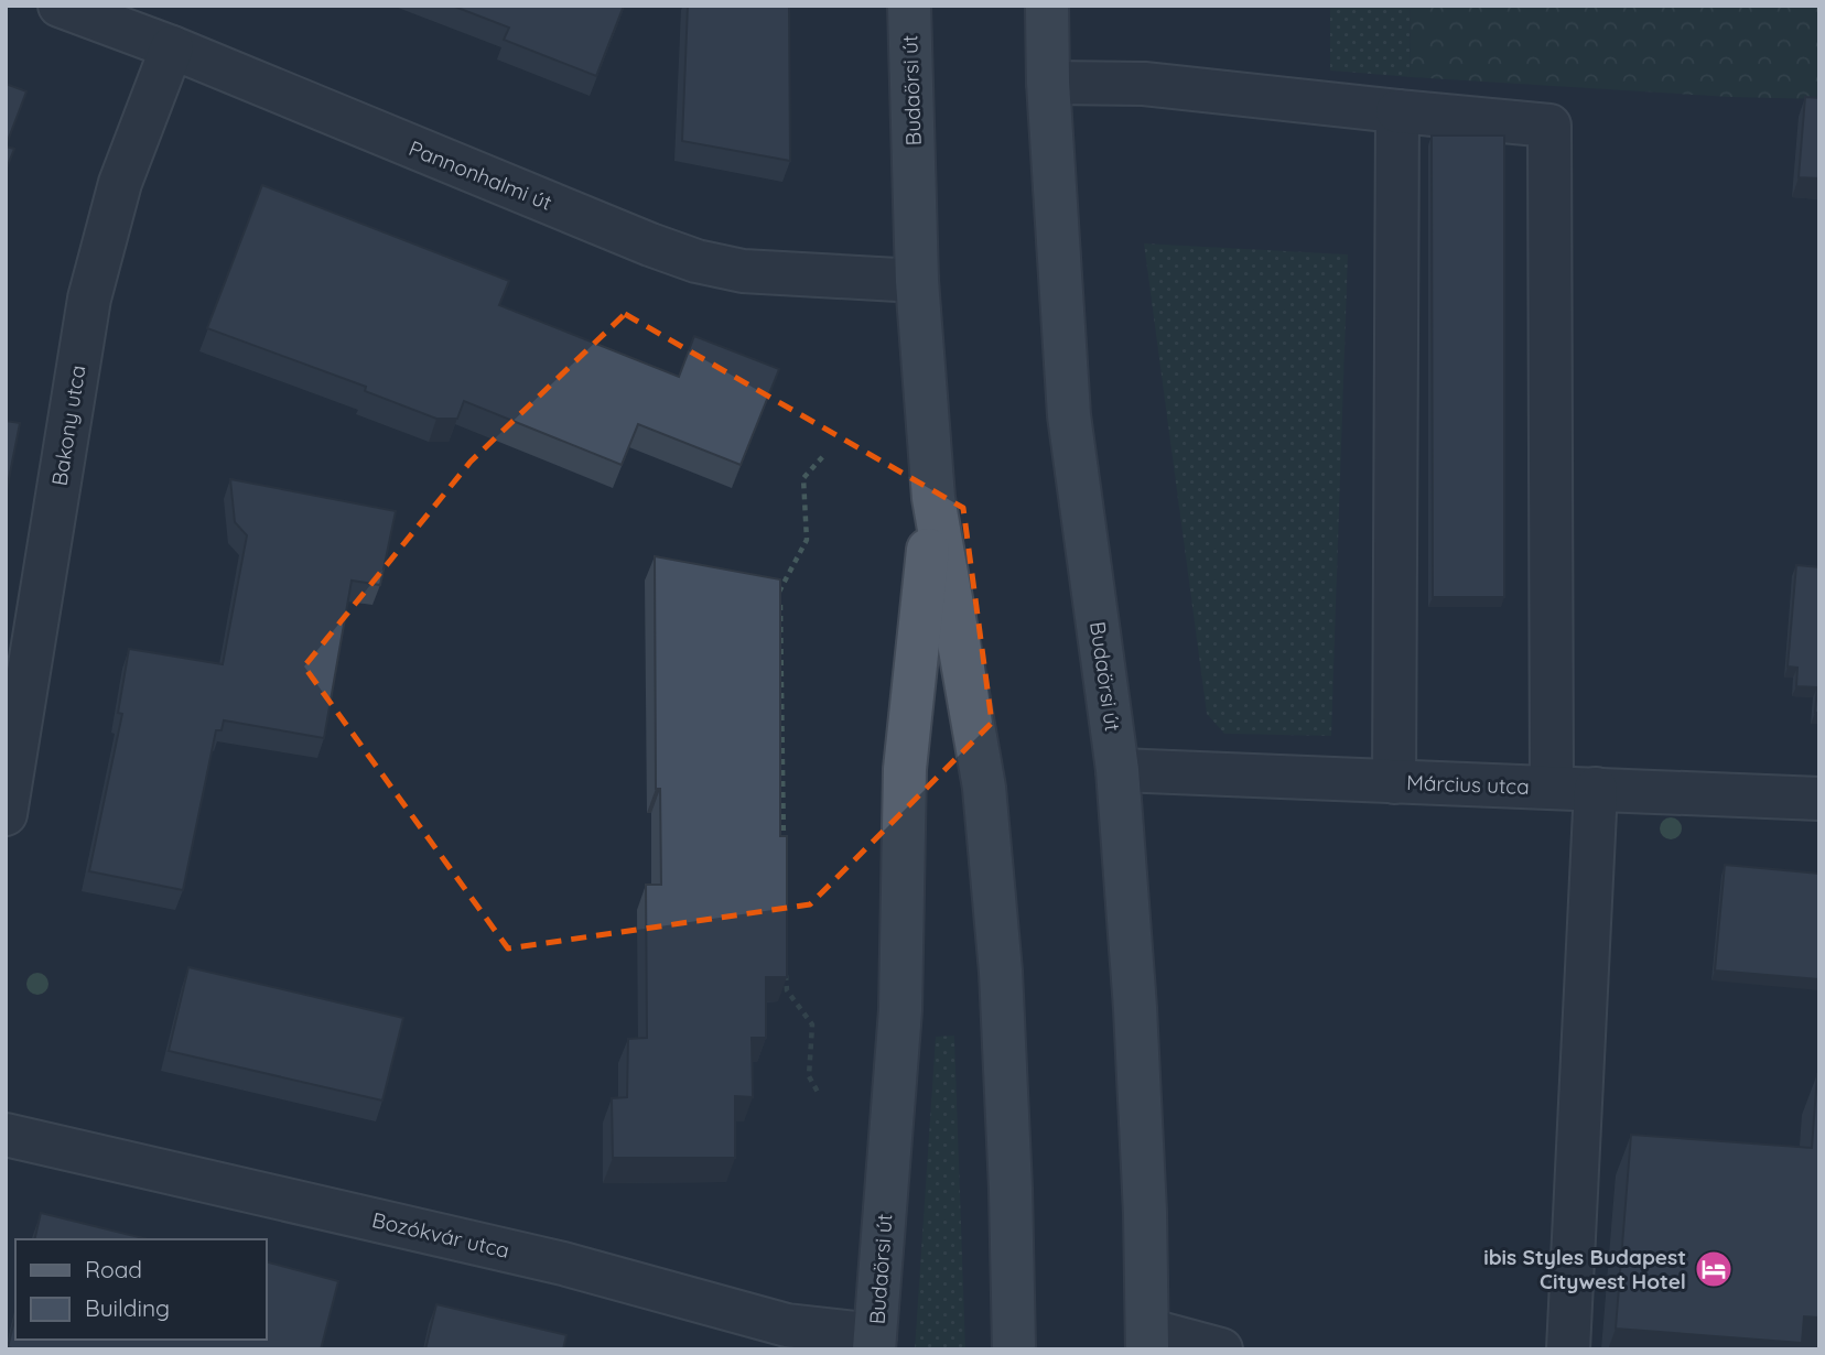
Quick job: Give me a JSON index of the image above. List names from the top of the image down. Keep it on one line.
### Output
{"streets":{"main road":["Budaörsi út"],"street":["Pannonhalmi út","Bakony utca","Március utca","Bozókvár utca"]},"crossings":[["Budaörsi út","Pannonhalmi út"],["Budaörsi út","Március utca"],["Budaörsi út","Bozókvár utca"],["Pannonhalmi út","Bakony utca"]],"places":{"hotel":["ibis Styles Budapest Citywest Hotel"]},"legend":["Road","Building"]}
